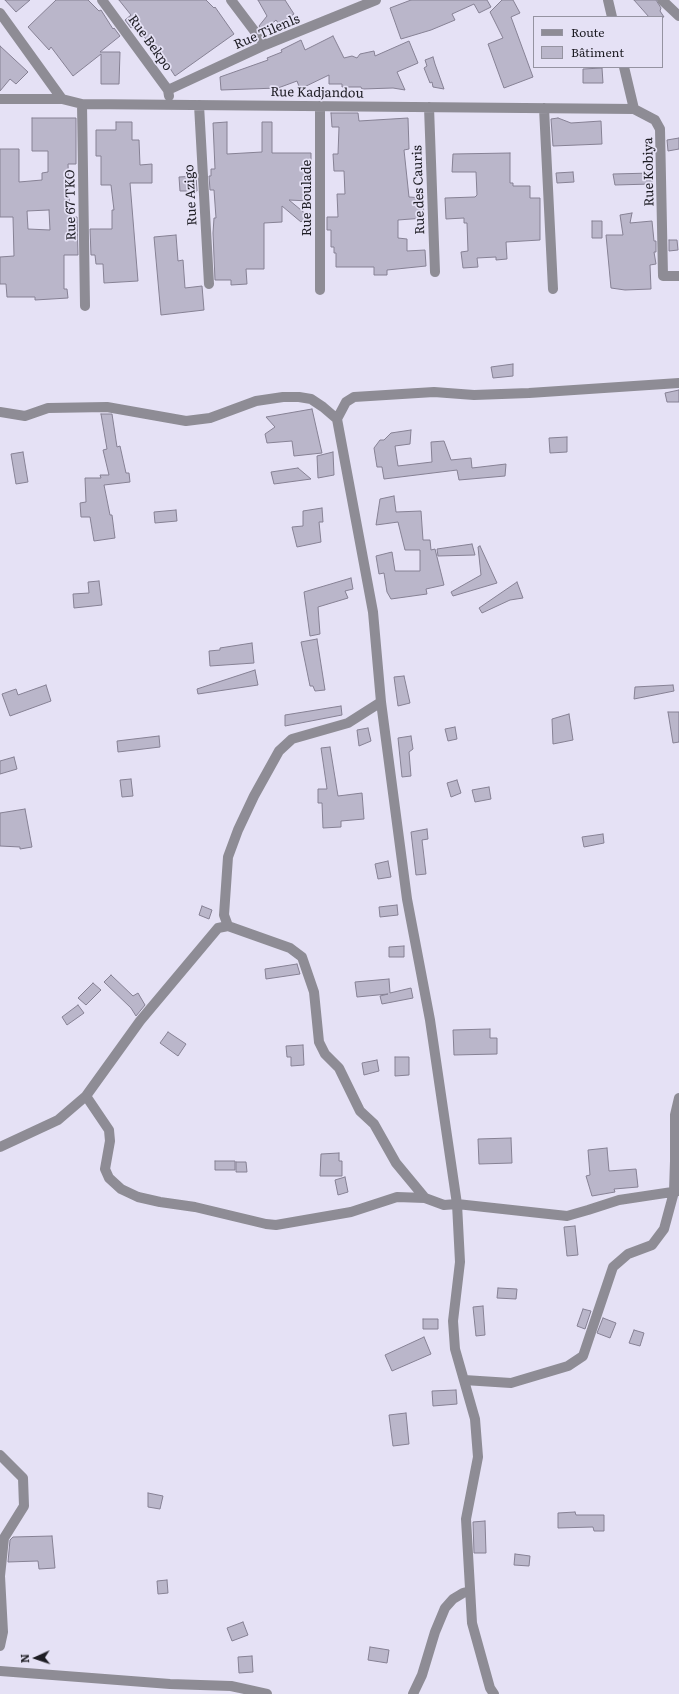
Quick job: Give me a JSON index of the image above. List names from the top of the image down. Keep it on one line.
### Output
{"streets":{"street":["Rue Tilenls","Rue Bekpo","Rue Kadjandou","Rue Kobiya","Rue des Cauris","Rue Azigo","Rue Boulade","Rue 67 TKO"]},"crossings":[["Rue Tilenls","Rue Bekpo"],["Rue Bekpo","Rue Kadjandou"],["Rue Kadjandou","Rue Kobiya"],["Rue Kadjandou","Rue des Cauris"],["Rue Kadjandou","Rue Azigo"],["Rue Kadjandou","Rue Boulade"],["Rue Kadjandou","Rue 67 TKO"]],"legend":["Route","Bâtiment"],"north":"left"}
